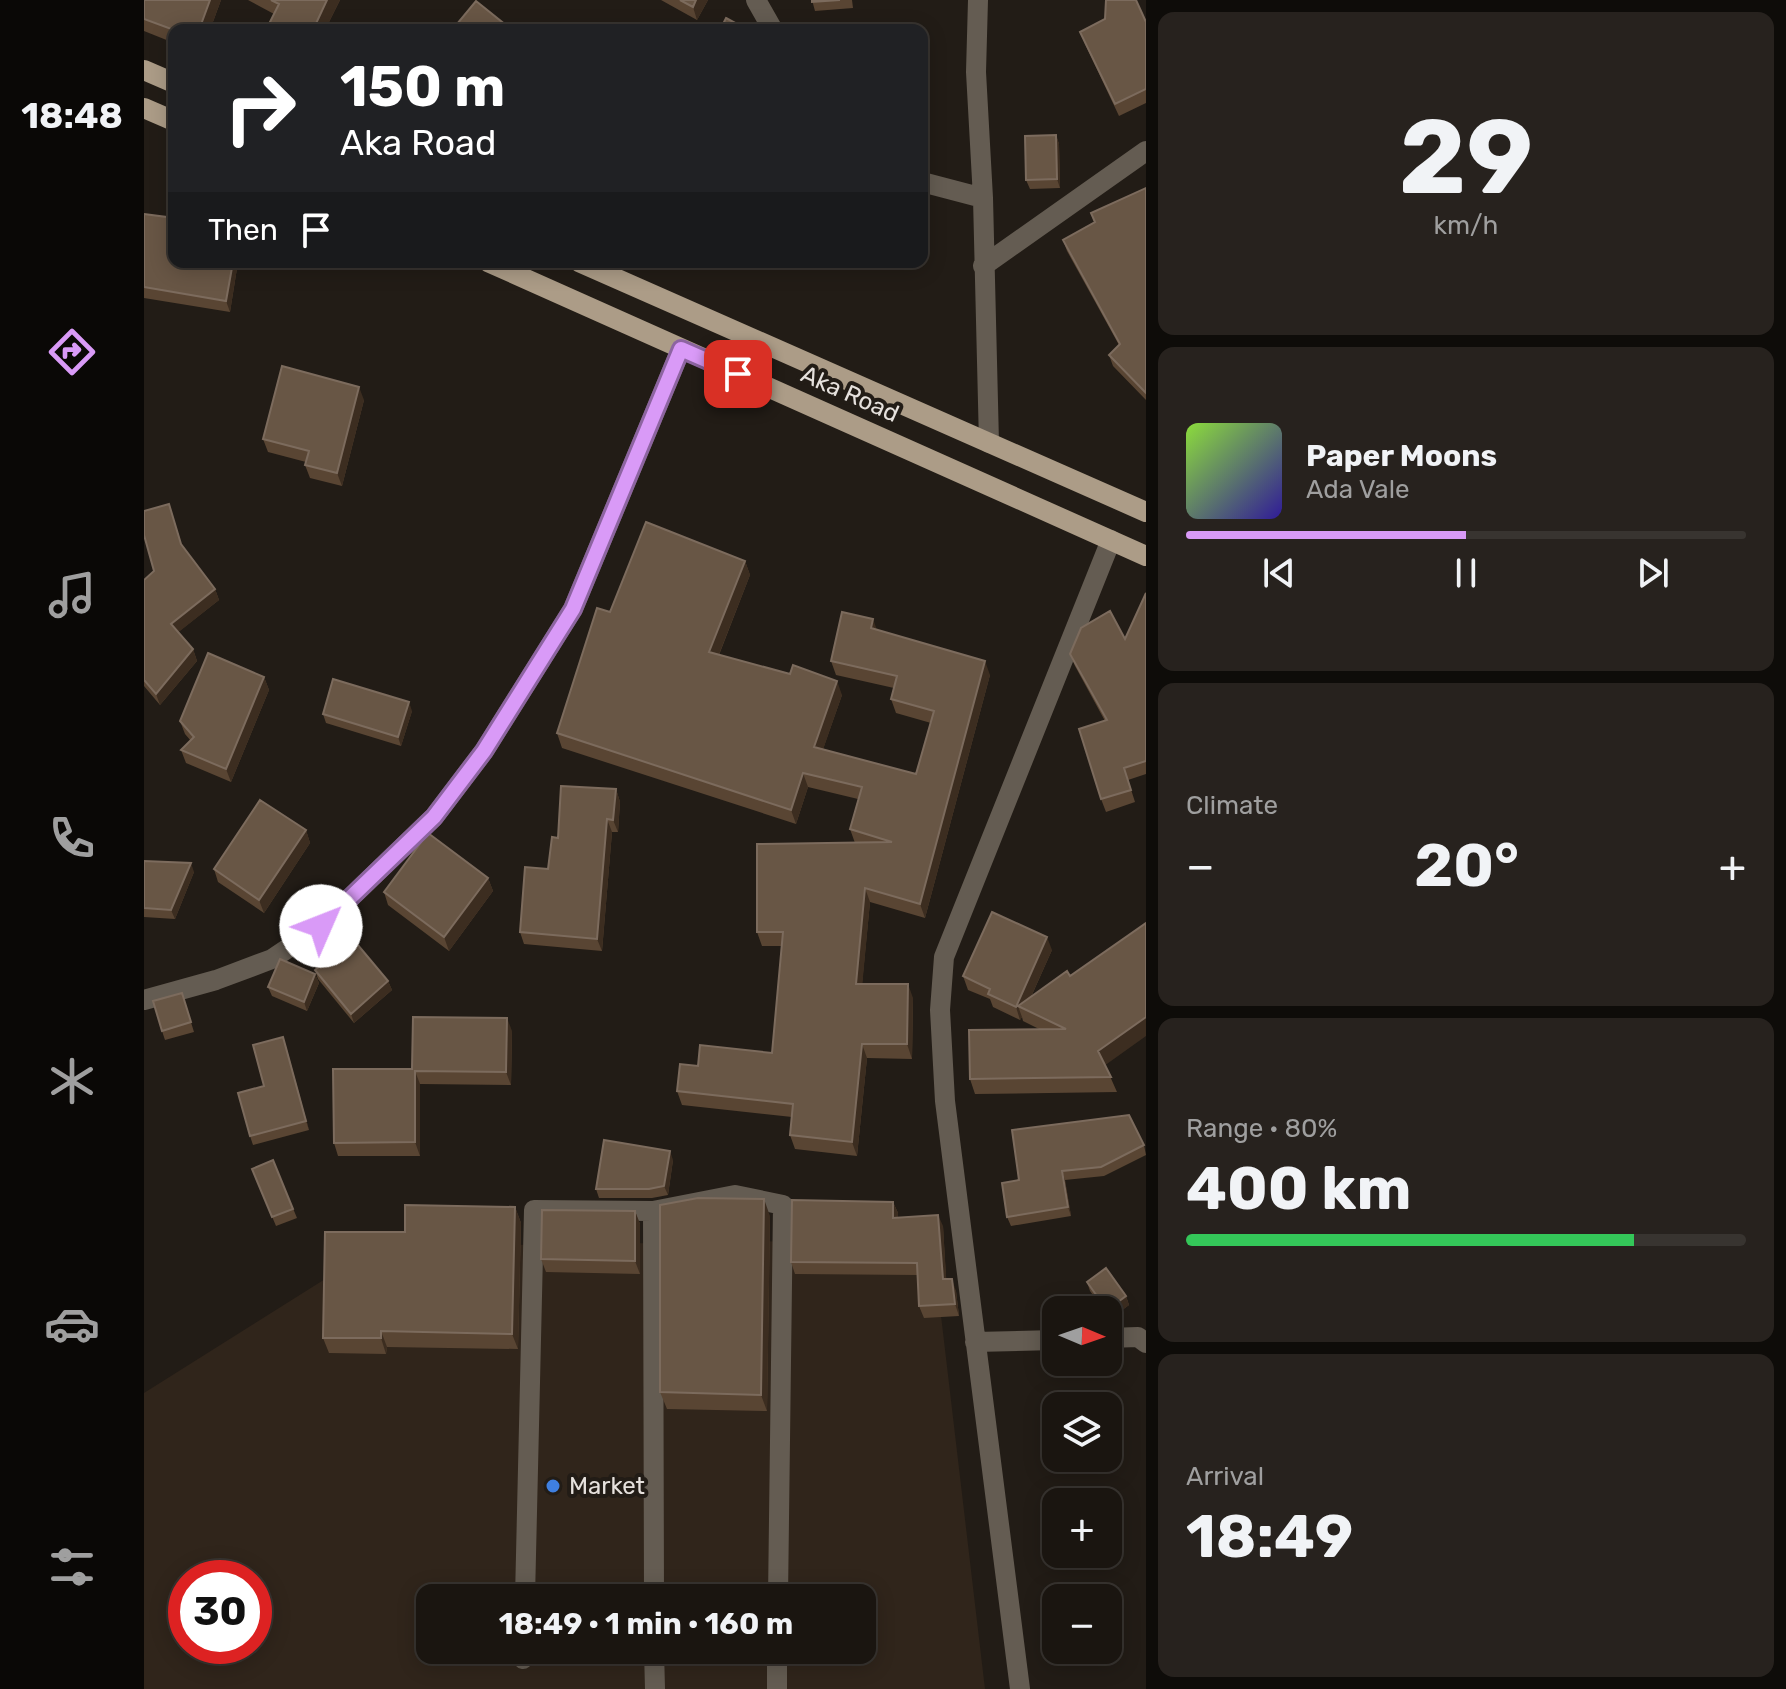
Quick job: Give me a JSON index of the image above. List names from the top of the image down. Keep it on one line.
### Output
{"streets":{"main road":["Aka Road"]},"places":["Market"],"north":"right","page":{"tabs":"18:48","tile":[["29","km/h"],"Climate",["Range · 80%","400 km"],["Arrival","18:49"]],"turn":["150 m","Aka Road"],"then":"Then","song":["Paper Moons","Ada Vale"],"heat":["−","20°","+"],"map_buttons":["+","−"],"limit":"30","trip":"18:49 · 1 min · 160 m"}}
